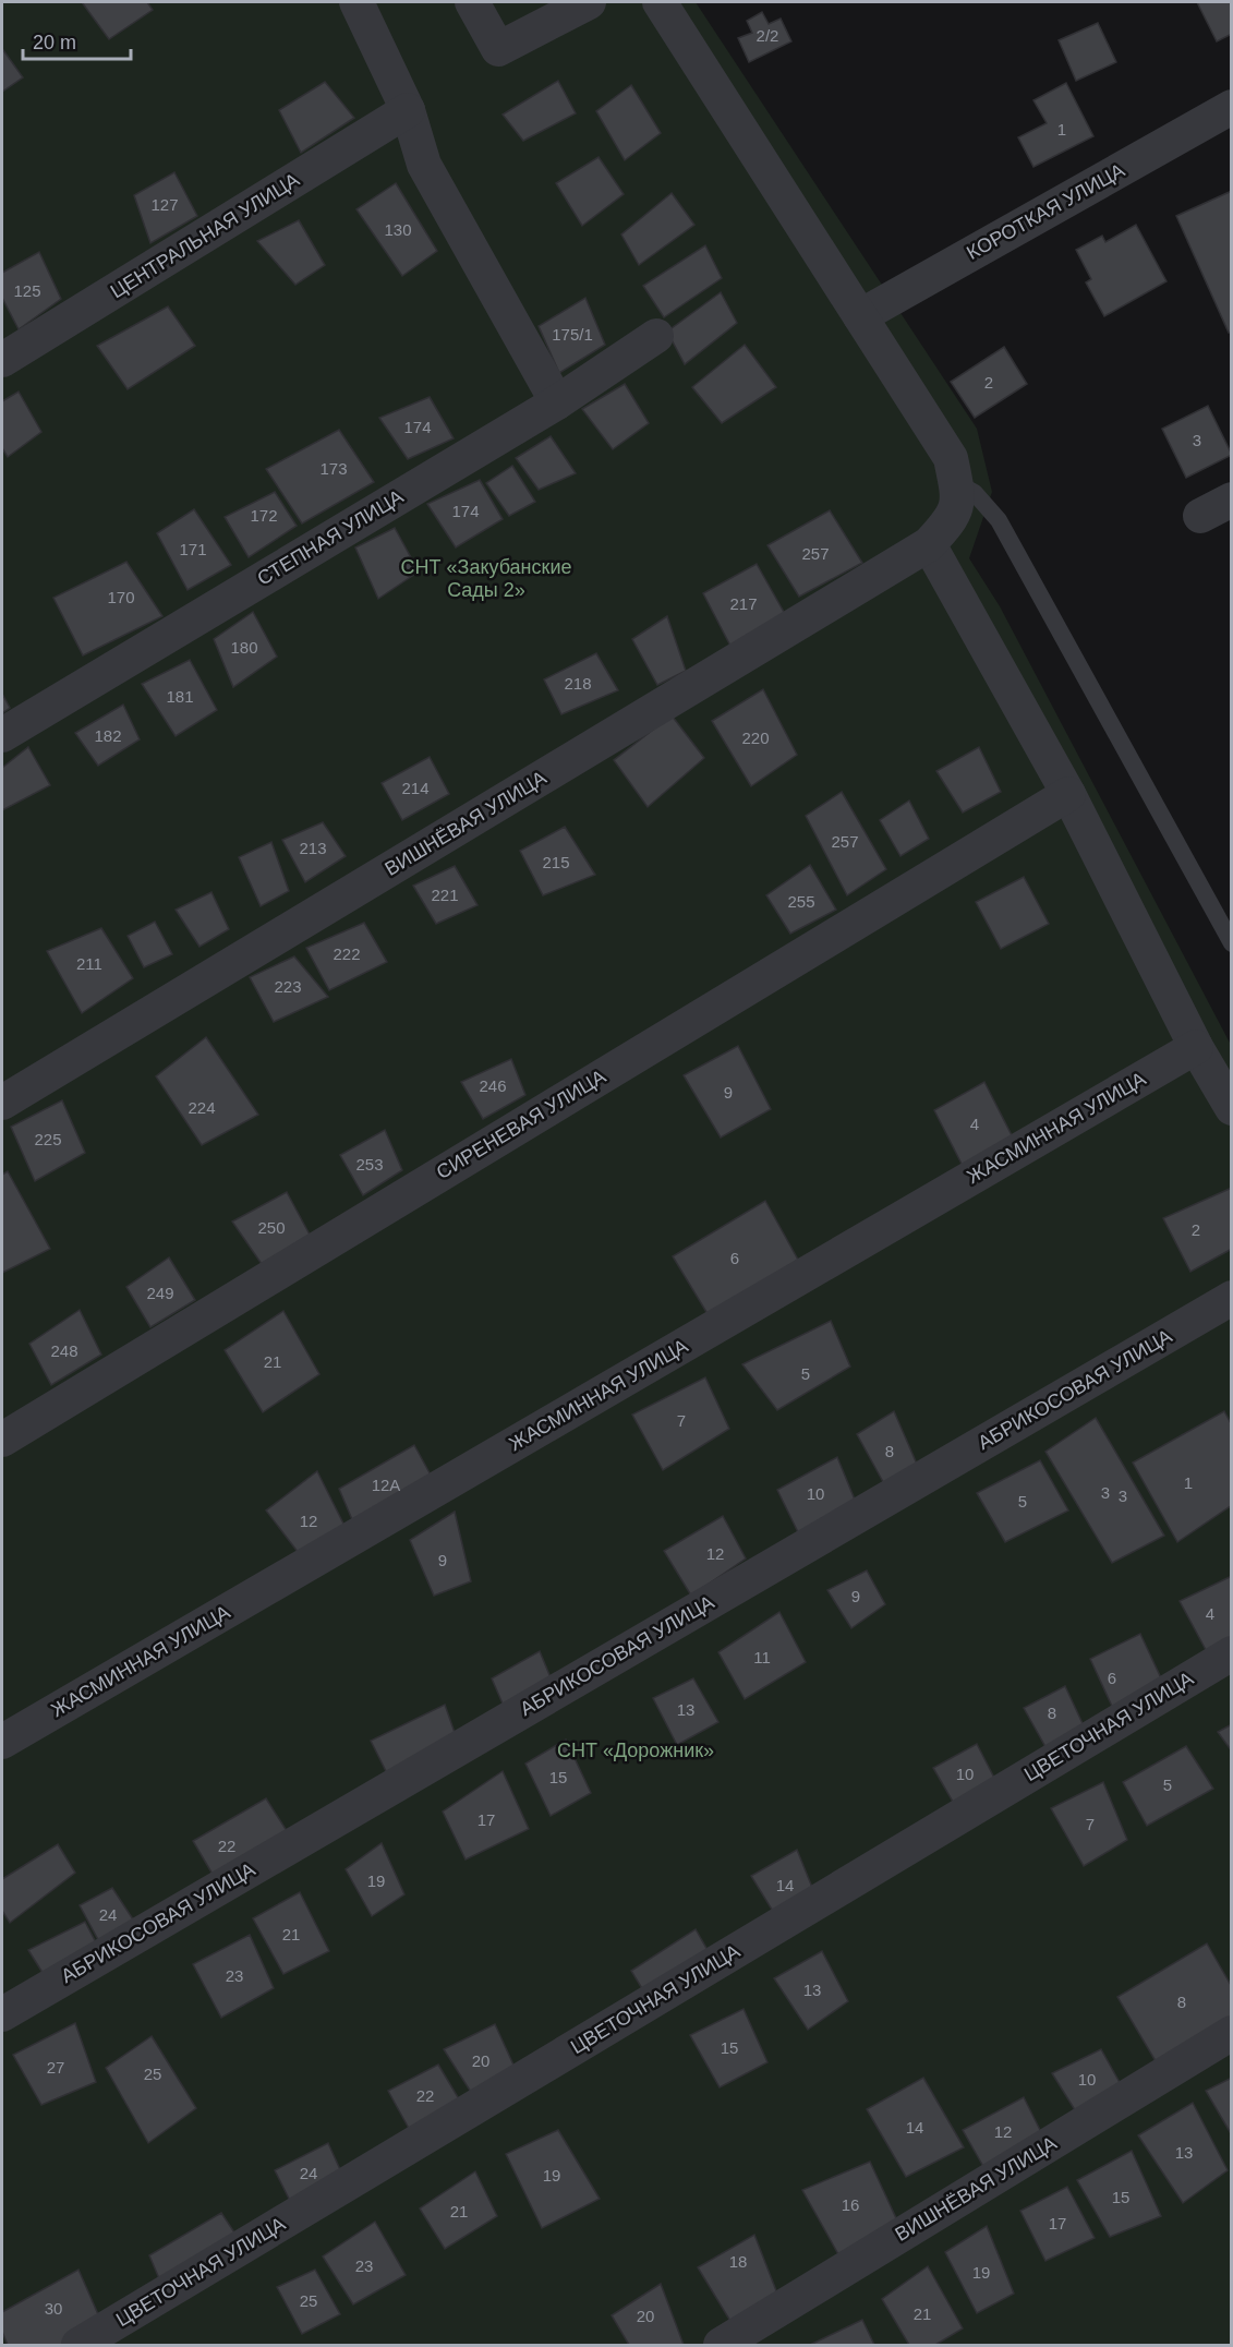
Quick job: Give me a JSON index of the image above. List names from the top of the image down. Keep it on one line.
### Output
{"streets":{"street":["КОРОТКАЯ УЛИЦА","ЦЕНТРАЛЬНАЯ УЛИЦА","СТЕПНАЯ УЛИЦА","ВИШНЁВАЯ УЛИЦА","СИРЕНЕВАЯ УЛИЦА","ЖАСМИННАЯ УЛИЦА","АБРИКОСОВАЯ УЛИЦА","ЦВЕТОЧНАЯ УЛИЦА"]},"crossings":[["КОРОТКАЯ УЛИЦА","ВИШНЁВАЯ УЛИЦА"]],"parks":["СНТ «Закубанские Сады 2»","СНТ «Дорожник»"],"house_numbers":["2/2","1","127","130","125","175/1","2","174","3","173","174","172","171","257","170","217","180","218","181","182","220","214","257","213","215","221","255","222","211","223","246","9","224","4","225","253","250","2","6","249","248","21","5","7","8","1","12А","3","10","3","5","12","12","9","9","4","11","6","13","8","10","15","5","17","7","22","19","14","24","21","23","13","8","15","20","27","25","10","22","14","12","13","24","19","15","16","21","17","18","23","19","25","30","21","20"],"scale_bar":"20 m"}
